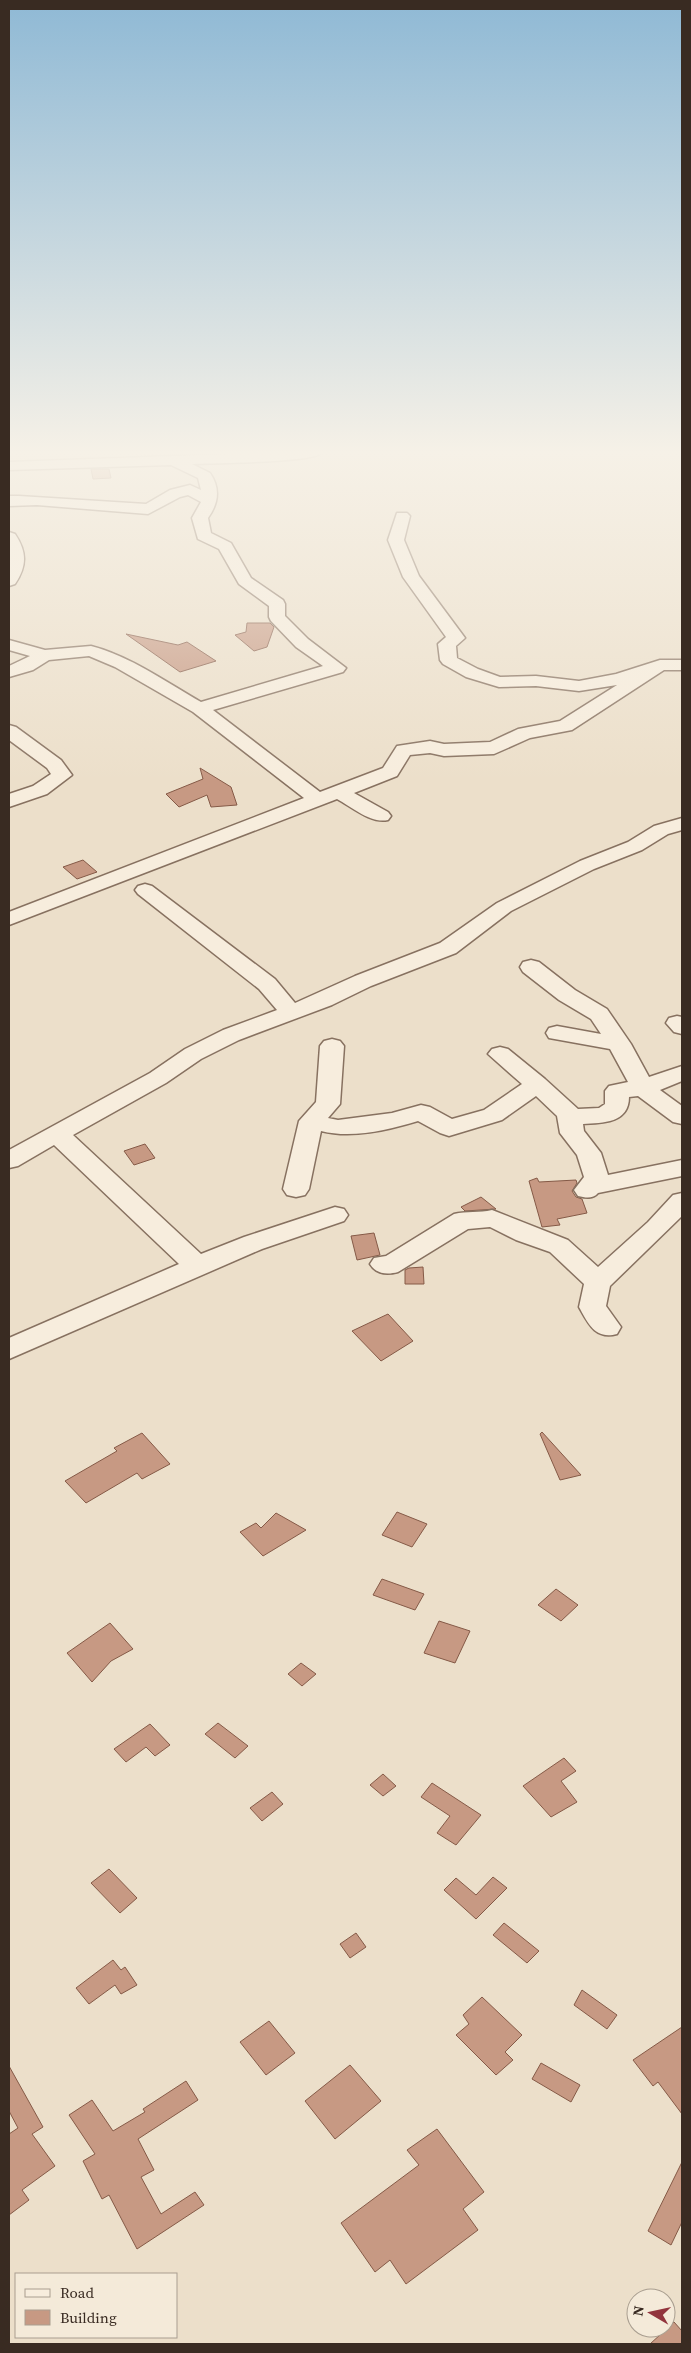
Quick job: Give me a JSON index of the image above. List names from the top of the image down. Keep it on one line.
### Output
{"legend":["Road","Building"],"north":"left"}
